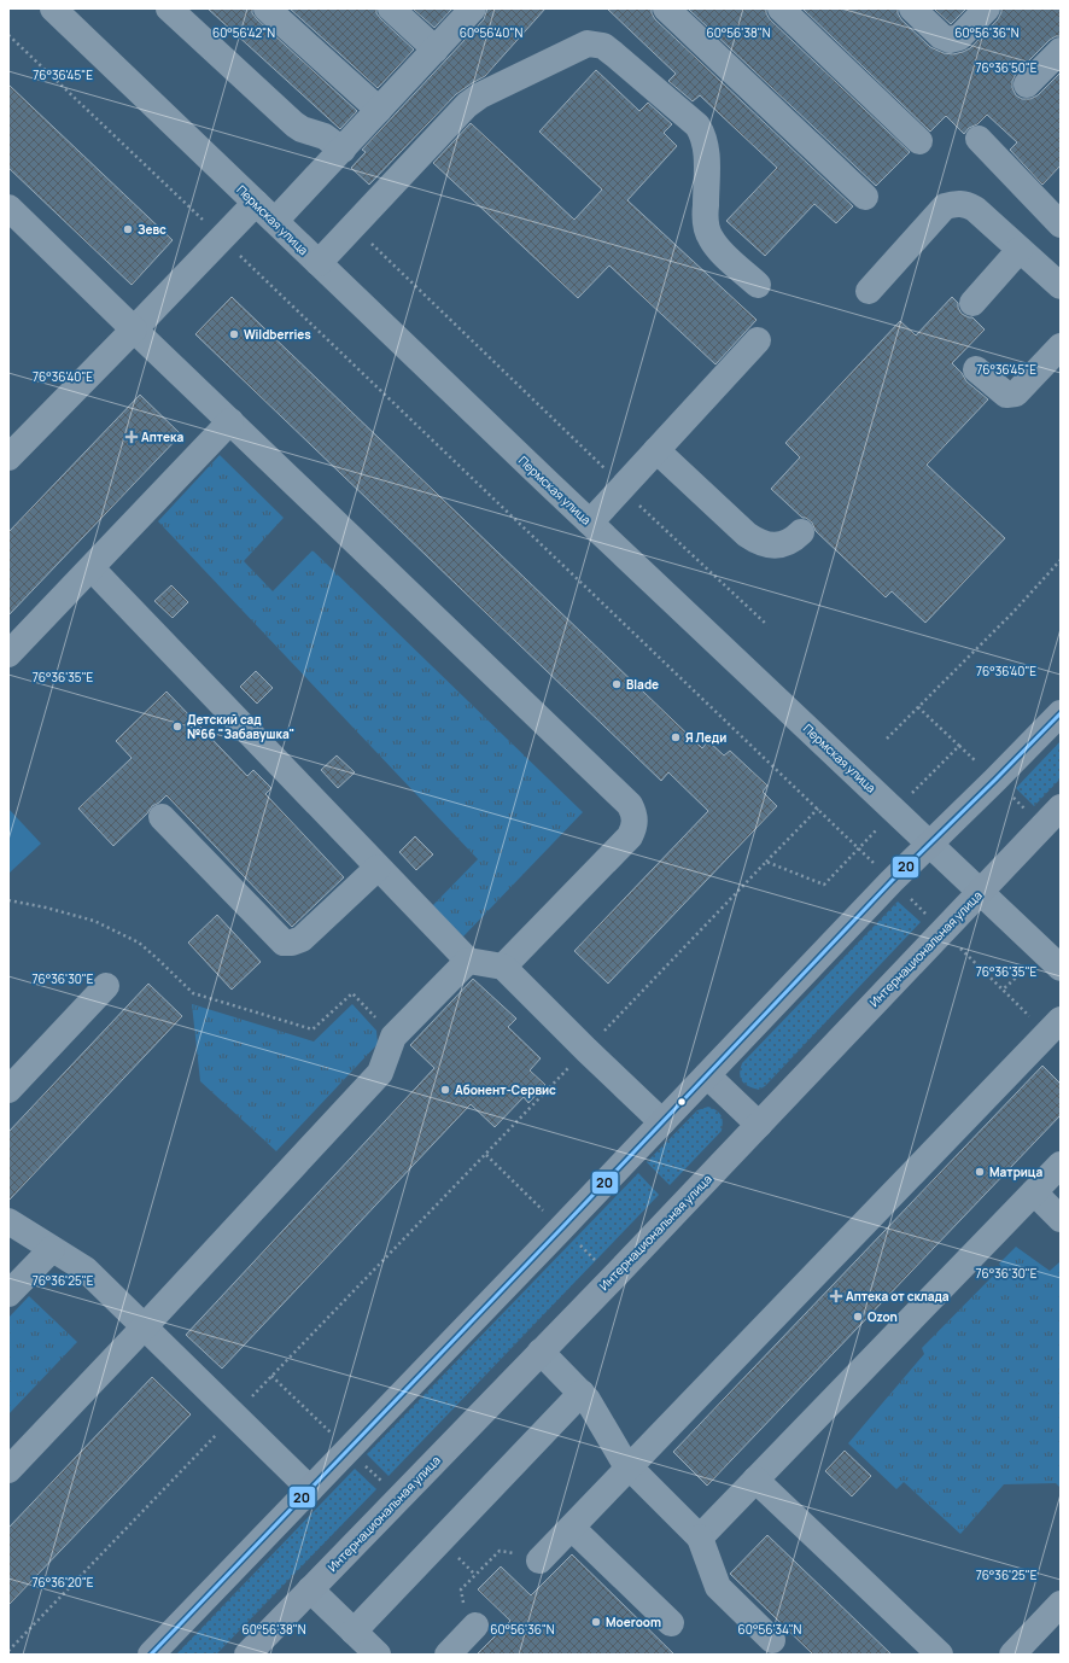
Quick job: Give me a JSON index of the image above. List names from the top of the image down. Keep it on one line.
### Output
{"streets":{"main road":["Интернациональная улица"],"street":["Пермская улица"]},"crossings":[["Пермская улица","Интернациональная улица"]],"places":{"other":["Зевс","Wildberries","Blade","Детский сад №66 \"Забавушка\"","Я Леди","Абонент-Сервис","Матрица","Ozon","Moeroom"],"health":["Аптека","Аптека от склада"]},"lines":["transit line 20"],"coordinates":["60°56'42\"N","60°56'40\"N","60°56'38\"N","60°56'36\"N","76°36'50\"E","76°36'45\"E","76°36'40\"E","76°36'35\"E","76°36'30\"E","76°36'25\"E","76°36'20\"E","60°56'34\"N"]}
